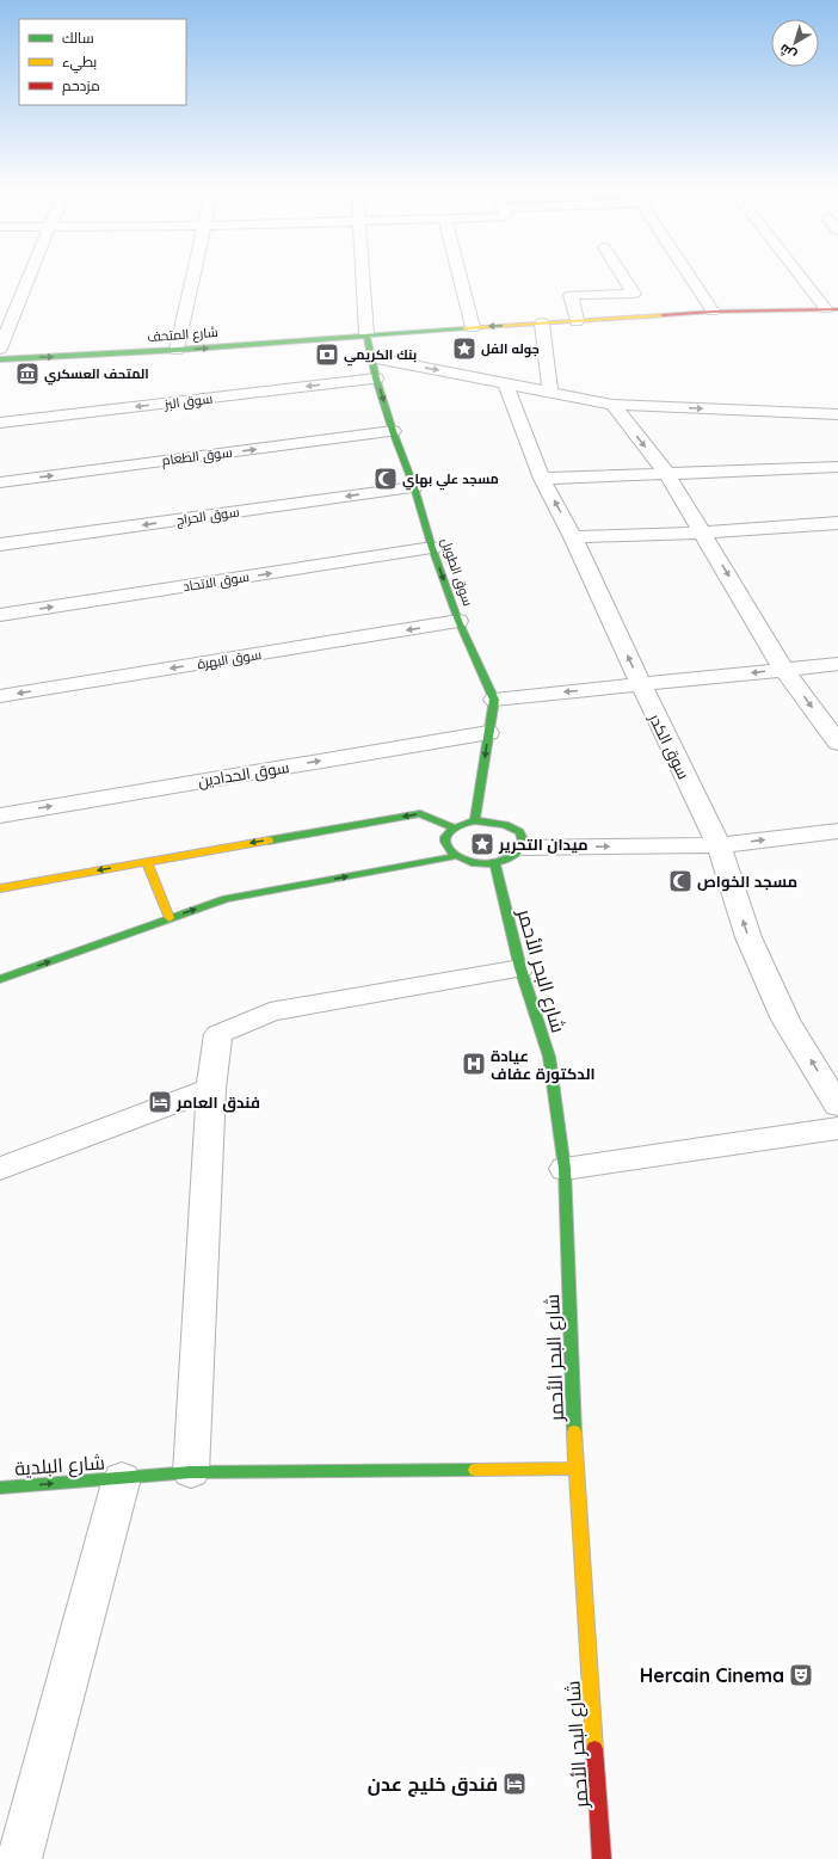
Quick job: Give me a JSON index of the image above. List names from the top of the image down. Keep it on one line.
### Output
{"streets":{"street":["شارع المتحف","سوق البز","سوق الطعام","سوق الحراج","سوق الطويل","سوق الاتحاد","سوق البهرة","سوق الكدر","سوق الحدادين","شارع البحر الأحمر","شارع البلدية"]},"crossings":[["شارع المتحف","سوق الطويل"],["سوق البز","سوق الطويل"],["سوق الطعام","سوق الطويل"],["سوق الحراج","سوق الطويل"],["سوق الطويل","سوق الاتحاد"],["سوق الطويل","سوق البهرة"],["شارع البحر الأحمر","شارع البلدية"]],"one_way":["سوق البز","سوق الطعام","سوق الحراج","سوق الاتحاد"],"places":{"place":["جوله الفل","ميدان التحرير"],"bank":["بنك الكريمي"],"museum":["المتحف العسكري"],"mosque":["مسجد علي بهاي","مسجد الخواص"],"hospital":["عيادة الدكتورة عفاف"],"hotel":["فندق العامر","فندق خليج عدن"],"theatre":["Hercain Cinema"]},"legend":["سالك","بطيء","مزدحم"],"north":"bottom left"}
